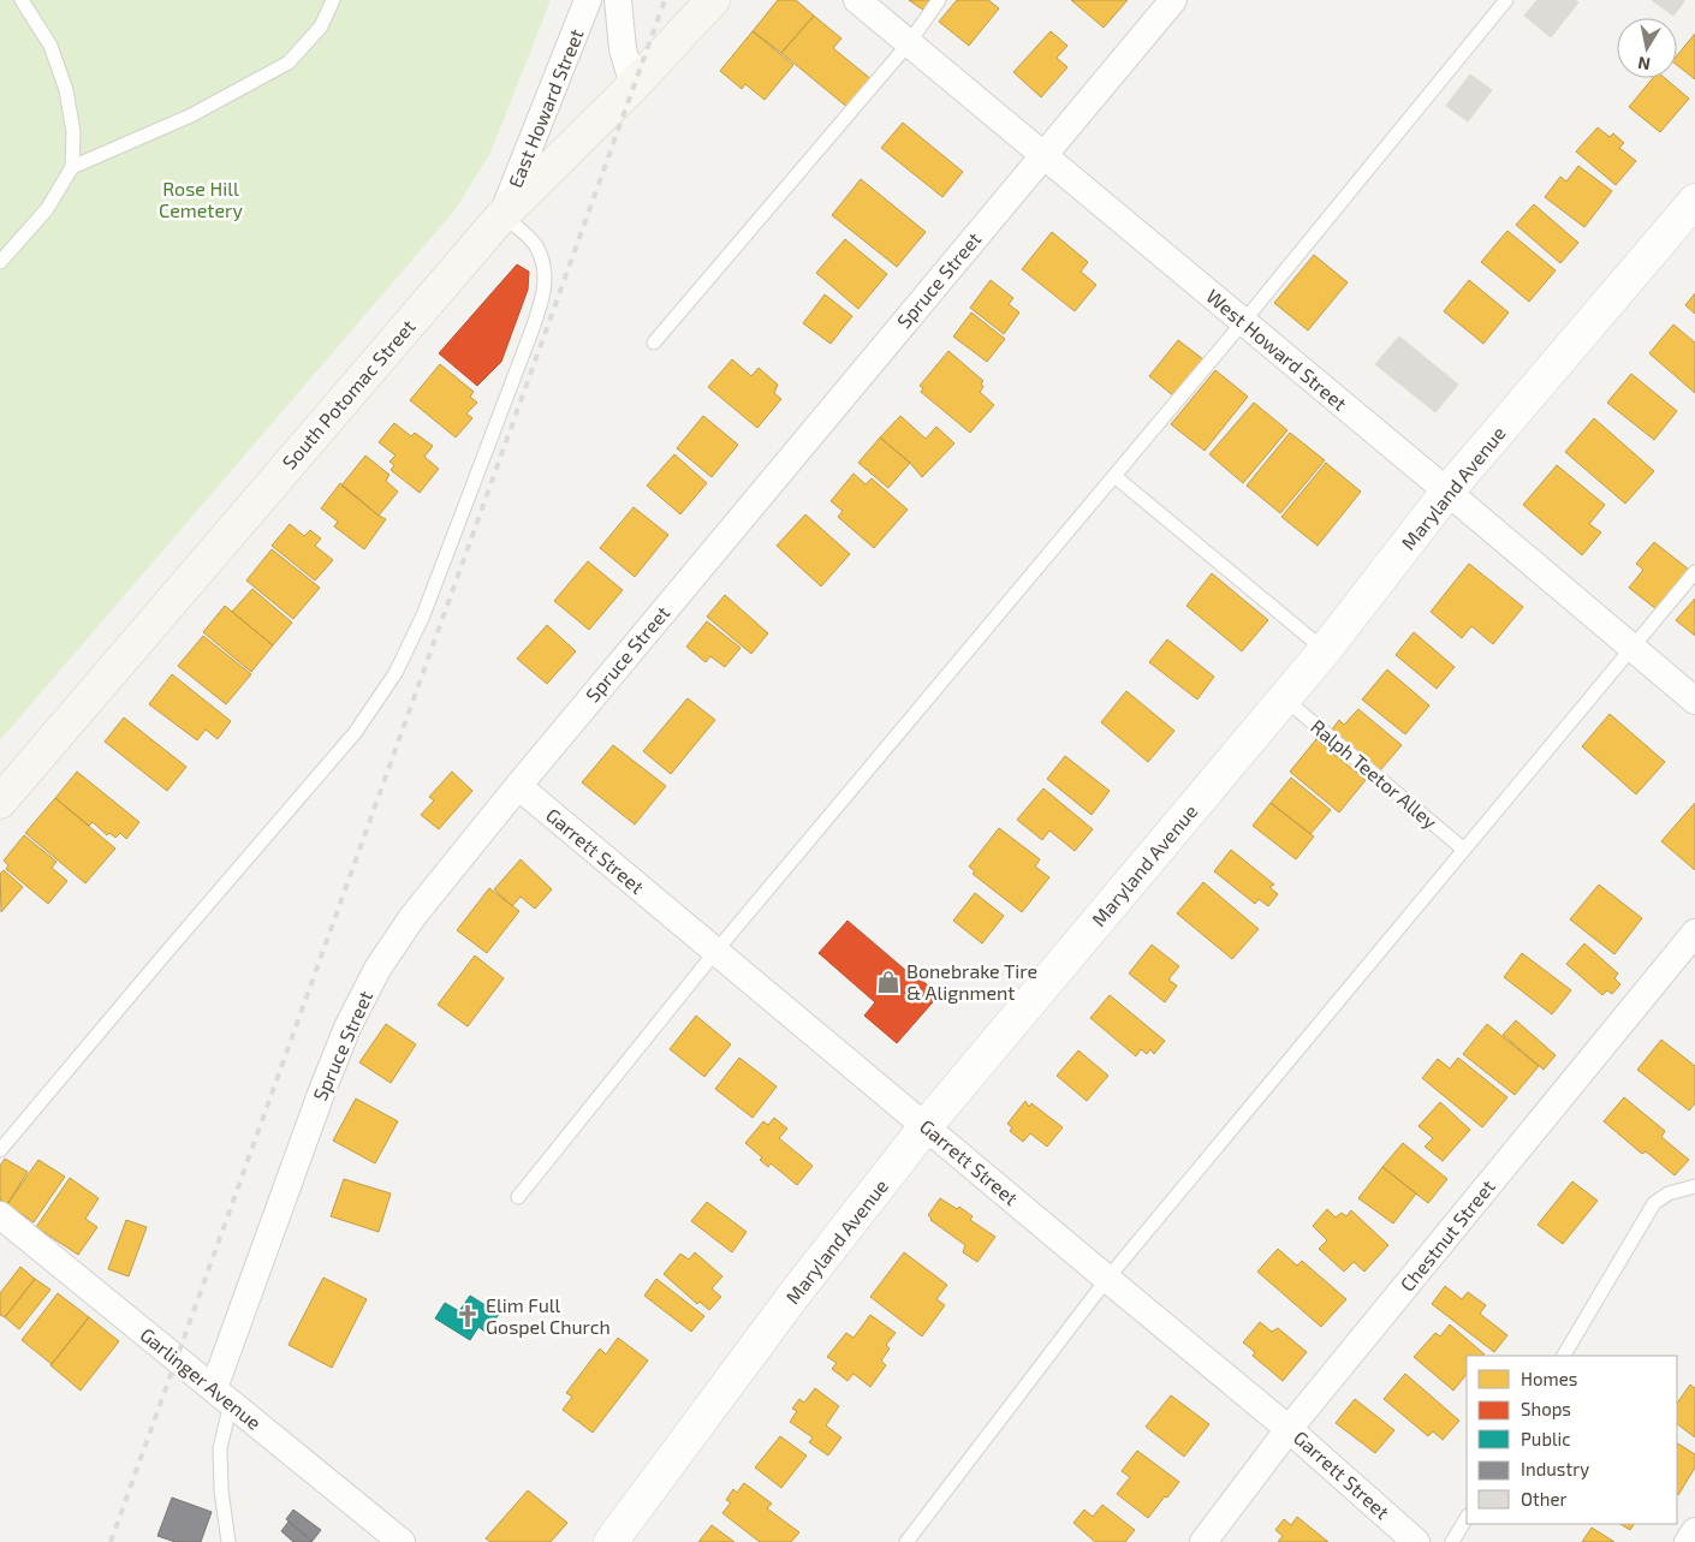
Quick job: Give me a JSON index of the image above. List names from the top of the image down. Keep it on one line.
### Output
{"streets":{"main road":["South Potomac Street"],"street":["East Howard Street","Spruce Street","West Howard Street","Maryland Avenue","Garrett Street","Chestnut Street","Garlinger Avenue"],"lane":["Ralph Teetor Alley"]},"crossings":[["East Howard Street","South Potomac Street"],["Spruce Street","West Howard Street"],["Spruce Street","Garrett Street"],["Spruce Street","Garlinger Avenue"],["West Howard Street","Maryland Avenue"],["Maryland Avenue","Ralph Teetor Alley"],["Maryland Avenue","Garrett Street"],["Garrett Street","Chestnut Street"]],"parks":["Rose Hill Cemetery"],"places":{"shop":["Bonebrake Tire & Alignment"],"church":["Elim Full Gospel Church"]},"legend":["Homes","Shops","Public","Industry","Other"],"north":"bottom"}
